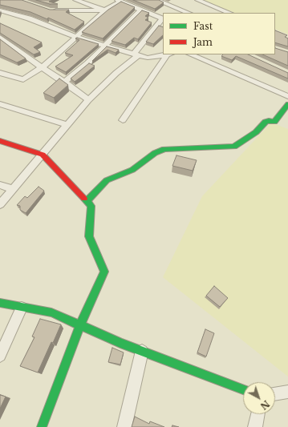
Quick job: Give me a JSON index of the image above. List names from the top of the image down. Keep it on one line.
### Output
{"legend":["Fast","Jam"],"north":"bottom right"}
